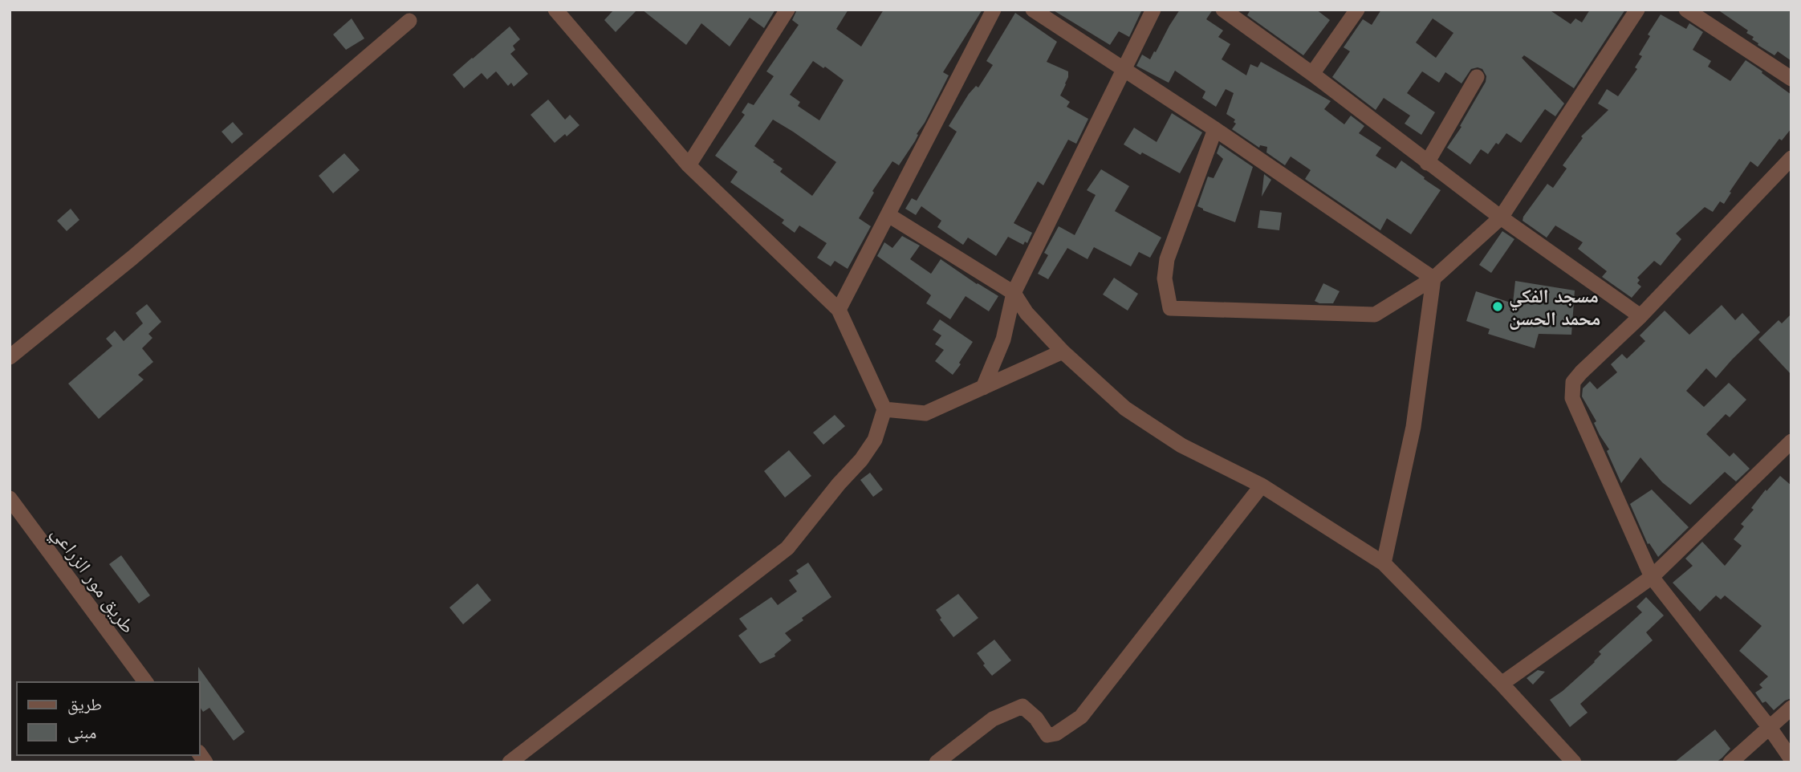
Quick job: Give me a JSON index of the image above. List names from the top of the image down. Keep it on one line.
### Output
{"streets":{"street":["طريق مور الزراعي"]},"places":["مسجد الفكي محمد الحسن"],"legend":["طريق","مبنى"]}
